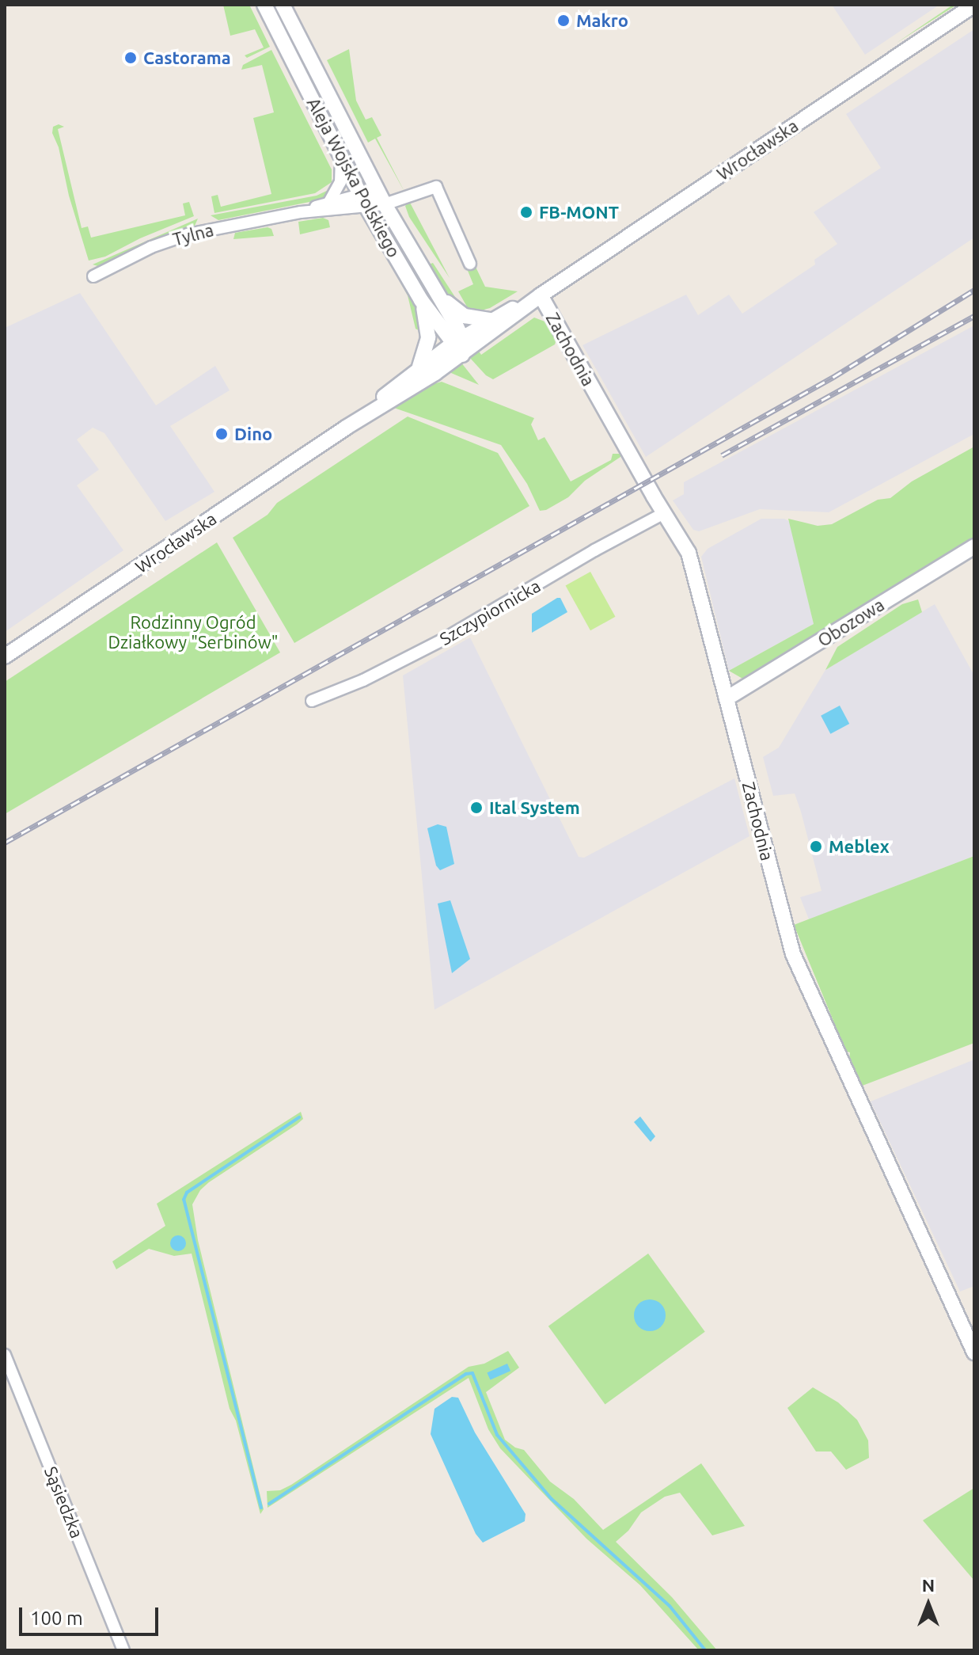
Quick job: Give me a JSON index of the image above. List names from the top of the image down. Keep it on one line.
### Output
{"streets":{"street":["Wrocławska","Aleja Wojska Polskiego","Tylna","Zachodnia","Szczypiornicka","Obozowa","Sąsiedzka"]},"crossings":[["Wrocławska","Aleja Wojska Polskiego"],["Wrocławska","Zachodnia"],["Aleja Wojska Polskiego","Tylna"],["Zachodnia","Szczypiornicka"],["Zachodnia","Obozowa"]],"parks":["Rodzinny Ogród Działkowy \"Serbinów\""],"places":["Makro","Castorama","FB-MONT","Dino","Ital System","Meblex"],"scale_bar":"100 m","north":"top"}
